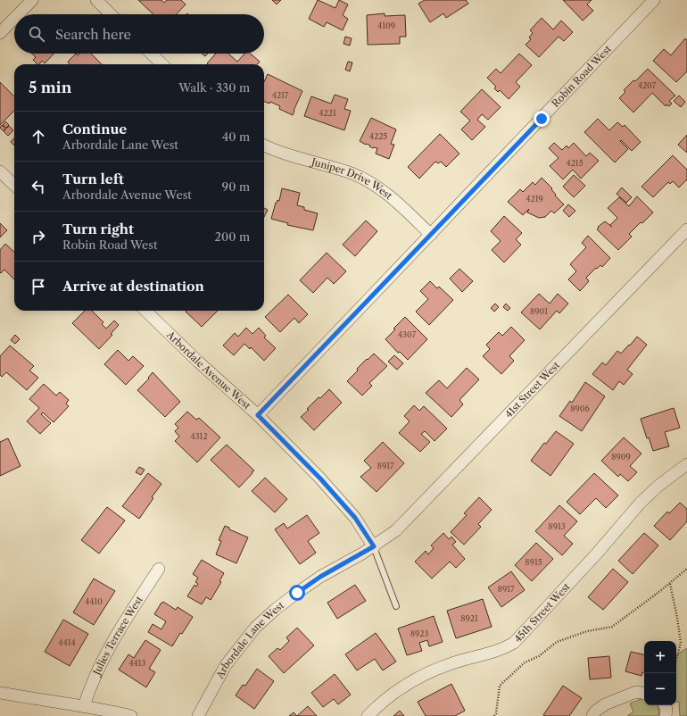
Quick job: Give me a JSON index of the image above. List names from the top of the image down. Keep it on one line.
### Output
{"streets":{"street":["Robin Road West","Juniper Drive West","Arbordale Avenue West","41st Street West","45th Street West","Julies Terrace West","Arbordale Lane West"]},"crossings":[["Robin Road West","Juniper Drive West"],["Robin Road West","Arbordale Avenue West"],["Arbordale Avenue West","41st Street West"],["Arbordale Avenue West","Arbordale Lane West"],["41st Street West","Arbordale Lane West"]],"house_numbers":["4109","4207","4217","4221","4225","4215","4219","8901","4307","8906","4312","8909","8917","8913","8915","8917","4410","8921","8923","4414","4413"],"page":{"search":"Search here","heading":["5 min","Walk · 330 m"],"list":[["Continue","Arbordale Lane West","40 m"],["Turn left","Arbordale Avenue West","90 m"],["Turn right","Robin Road West","200 m"],"Arrive at destination"],"map_buttons":["+","−"]}}
